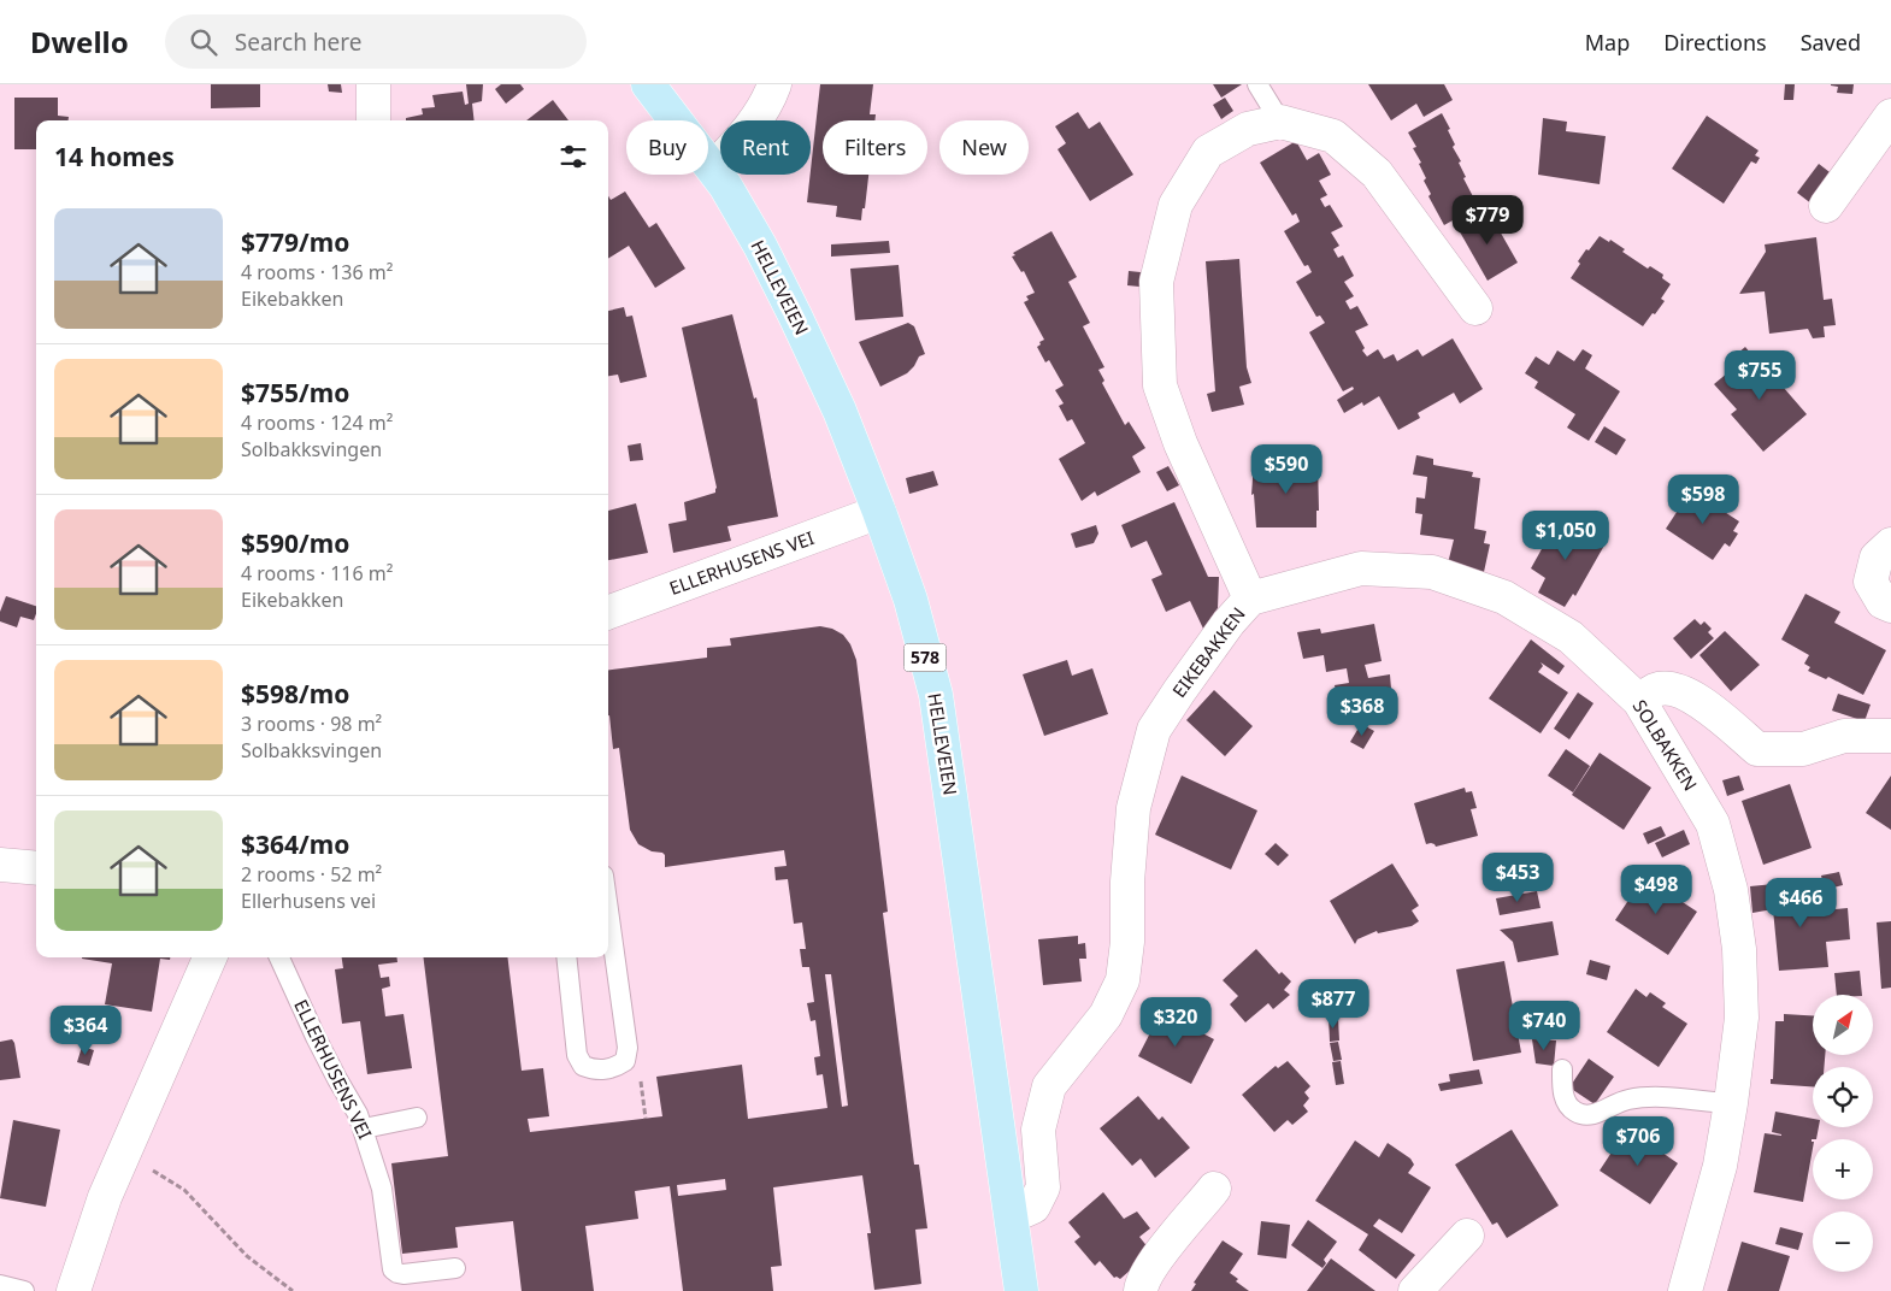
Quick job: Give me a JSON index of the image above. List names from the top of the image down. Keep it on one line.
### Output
{"streets":{"main road":["HELLEVEIEN","578"],"street":["ELLERHUSENS VEI","EIKEBAKKEN","SOLBAKKEN"]},"crossings":[["HELLEVEIEN","ELLERHUSENS VEI"],["HELLEVEIEN","EIKEBAKKEN"],["EIKEBAKKEN","SOLBAKKEN"]],"north":"top right","page":{"header":"Dwello","search":"Search here","nav":["Map","Directions","Saved"],"chip":["Buy","Rent","Filters","New"],"heading":"14 homes","list":[{"name":"$779/mo","note":"4 rooms · 136 m² · Eikebakken"},{"name":"$755/mo","note":"4 rooms · 124 m² · Solbakksvingen"},{"name":"$590/mo","note":"4 rooms · 116 m² · Eikebakken"},{"name":"$598/mo","note":"3 rooms · 98 m² · Solbakksvingen"},{"name":"$364/mo","note":"2 rooms · 52 m² · Ellerhusens vei"}],"price":["$779","$755","$590","$598","$1,050","$368","$453","$498","$466","$877","$320","$740","$364","$706"],"map_buttons":["+","−"]}}
